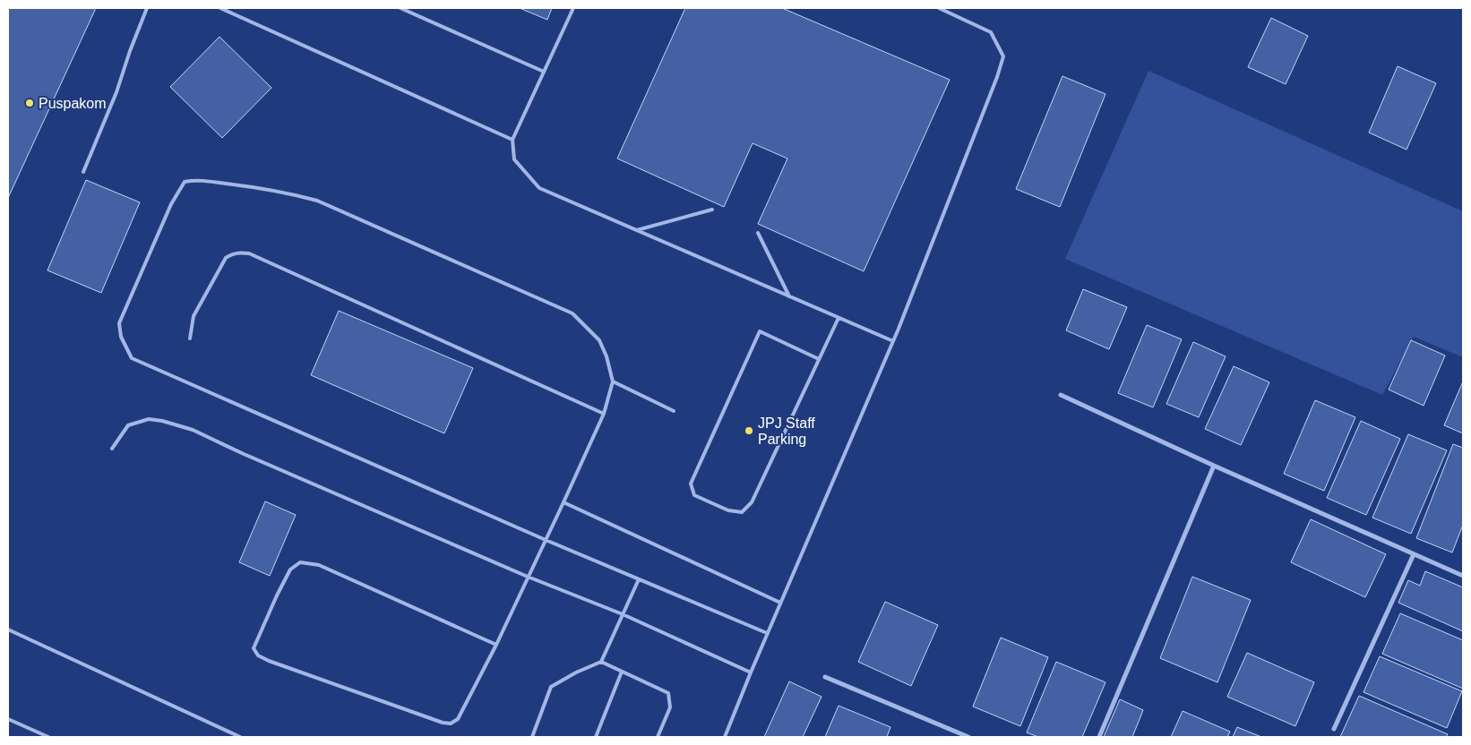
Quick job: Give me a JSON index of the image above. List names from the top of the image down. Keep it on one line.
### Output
{"places":["Puspakom","JPJ Staff Parking"]}
